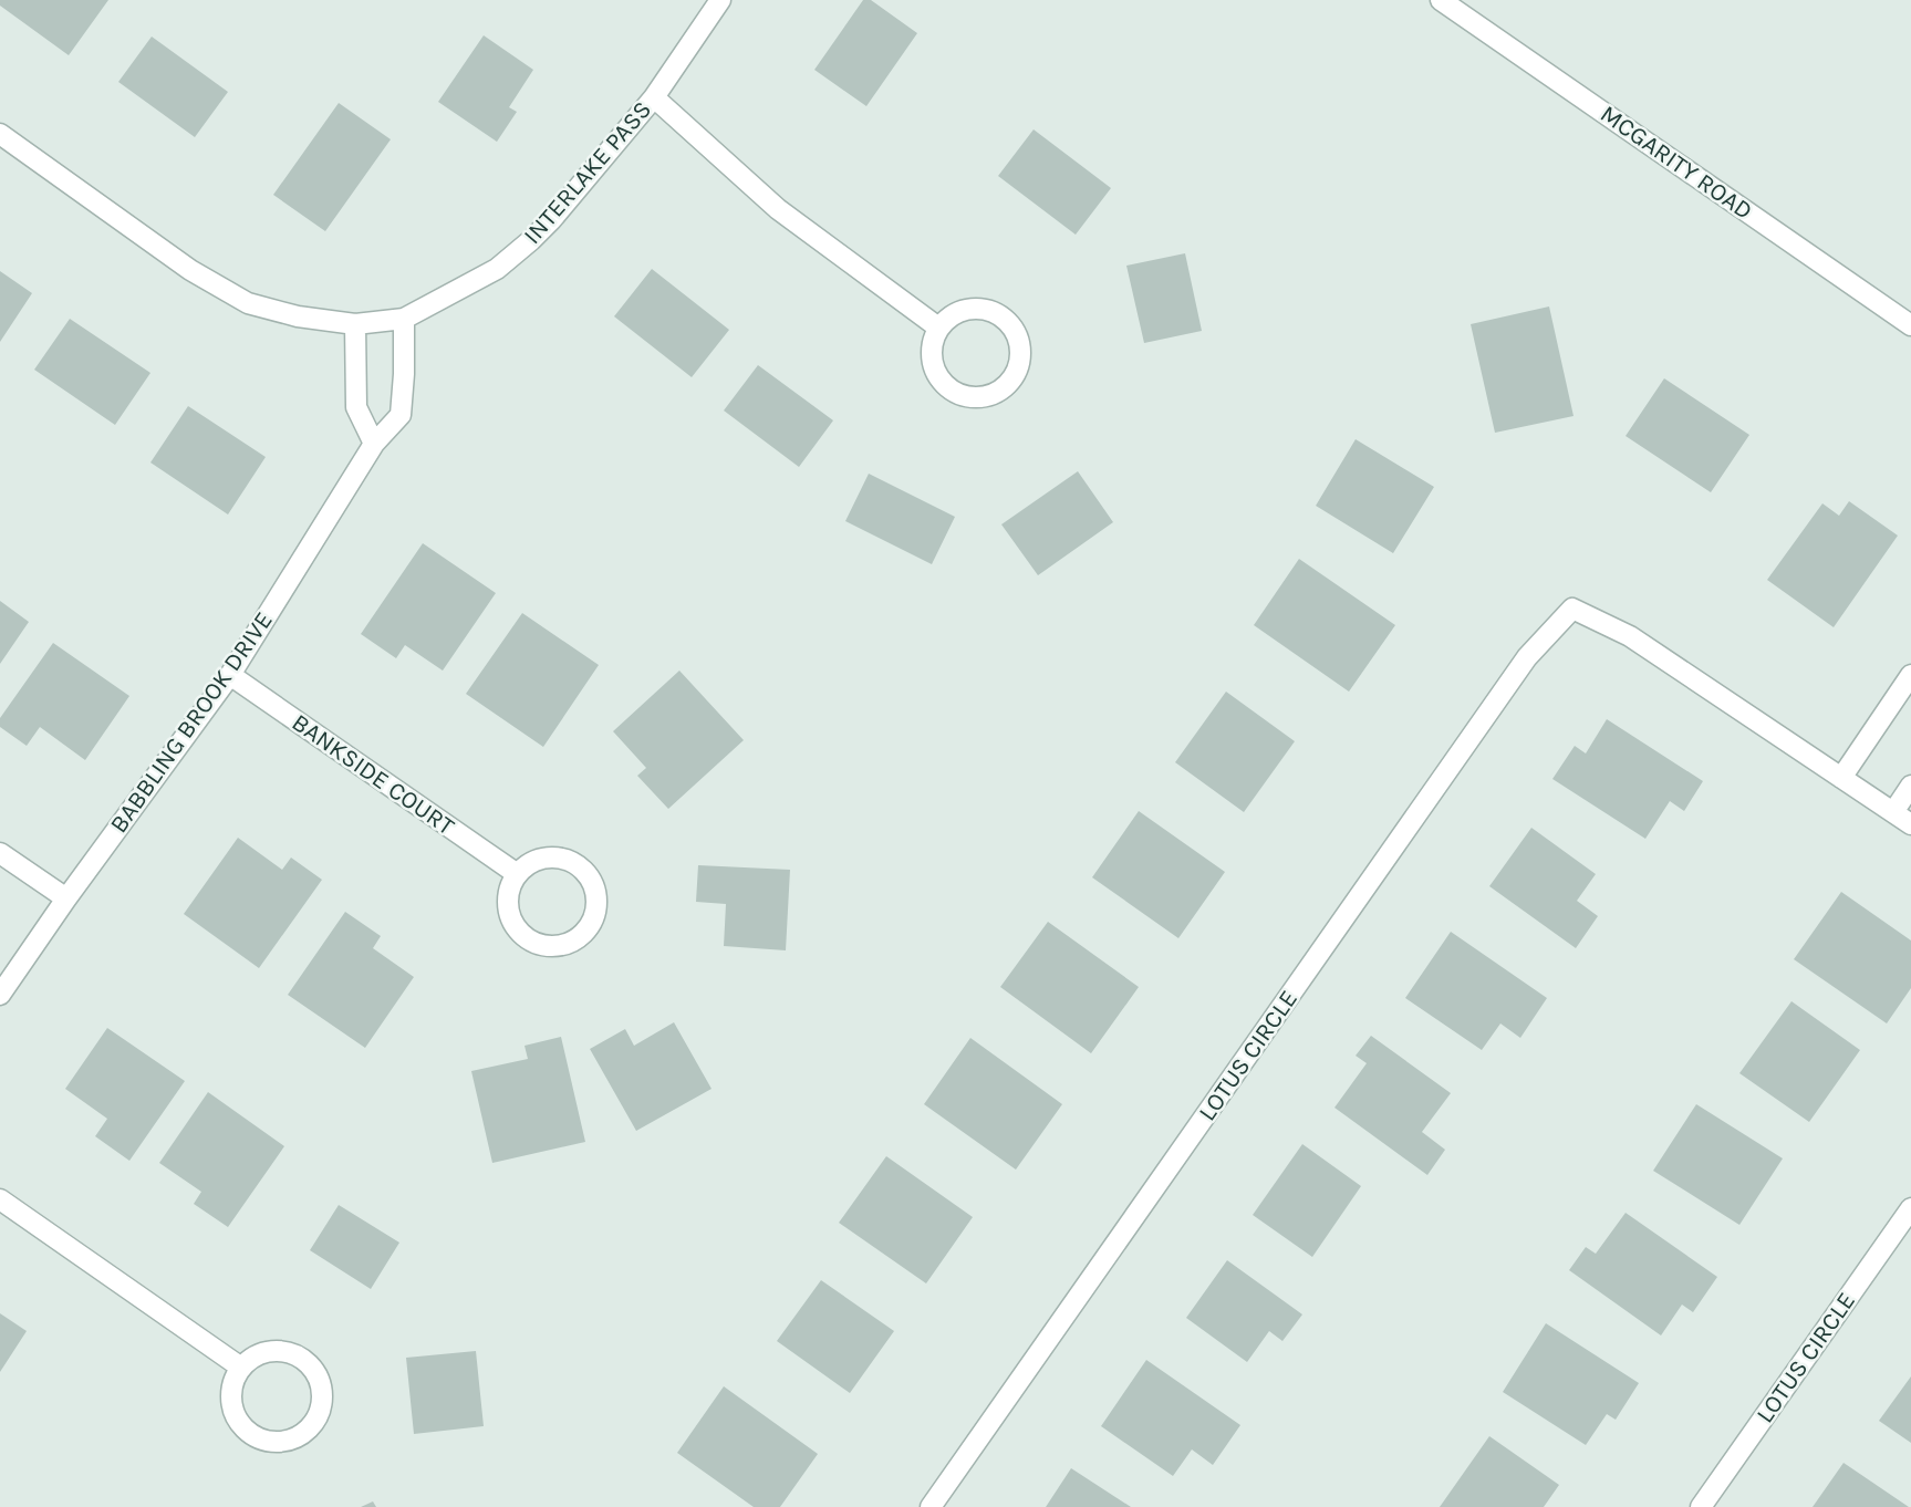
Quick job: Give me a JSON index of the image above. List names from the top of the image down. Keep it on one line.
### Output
{"streets":{"street":["MCGARITY ROAD","INTERLAKE PASS","BABBLING BROOK DRIVE","BANKSIDE COURT","LOTUS CIRCLE"]},"crossings":[["INTERLAKE PASS","BABBLING BROOK DRIVE"],["BABBLING BROOK DRIVE","BANKSIDE COURT"]]}
